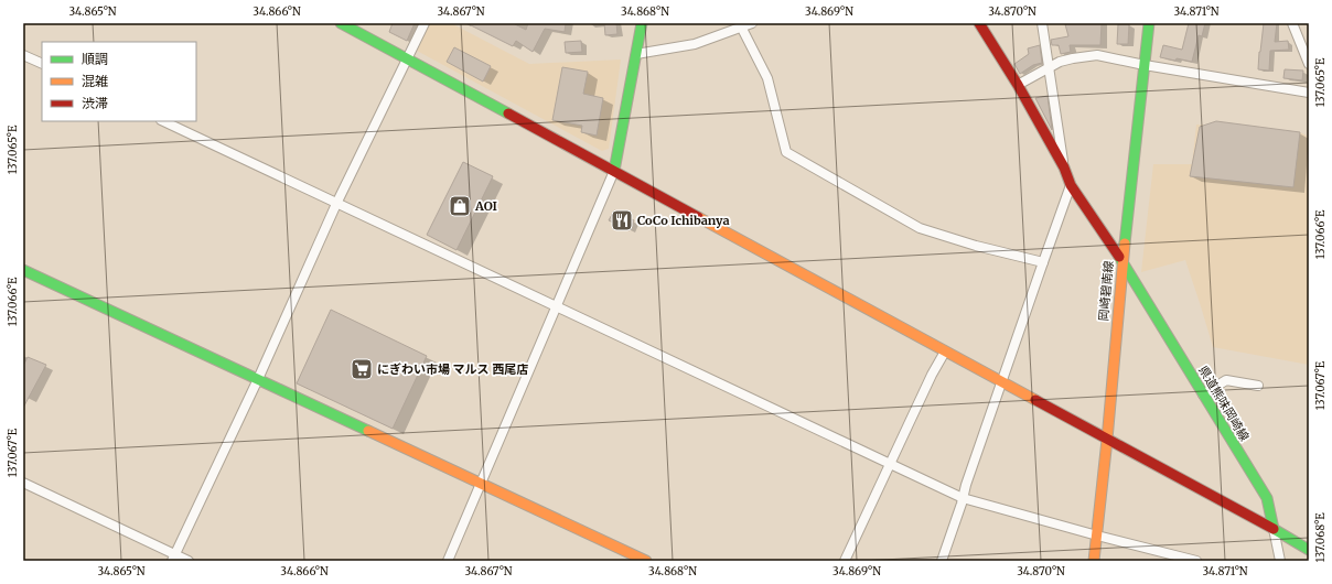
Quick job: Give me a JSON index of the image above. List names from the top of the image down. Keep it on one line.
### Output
{"streets":{"street":["岡崎碧南線","県道熊味岡崎線"]},"crossings":[["岡崎碧南線","県道熊味岡崎線"]],"places":{"shop":["AOI"],"restaurant":["CoCo Ichibanya"],"supermarket":["にぎわい市場 マルス 西尾店"]},"legend":["順調","混雑","渋滞"],"coordinates":["34.865°N","34.866°N","34.867°N","34.868°N","34.869°N","34.870°N","34.871°N","137.065°E","137.066°E","137.067°E","137.068°E"]}
